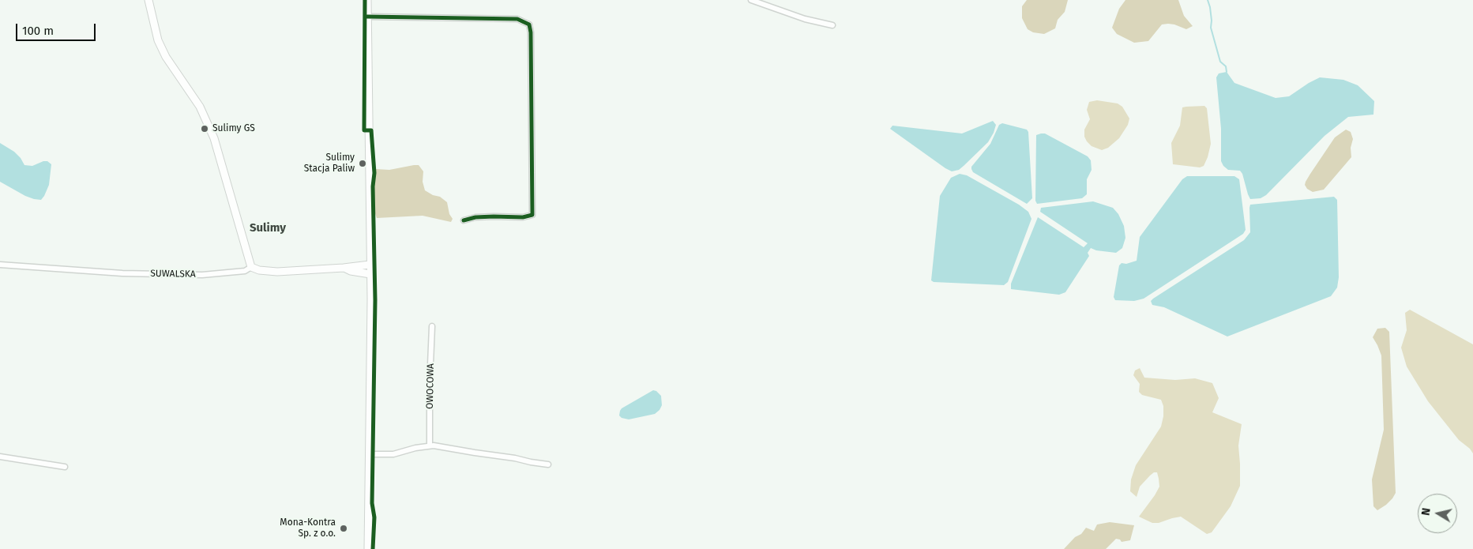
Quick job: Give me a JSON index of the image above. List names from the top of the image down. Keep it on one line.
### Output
{"streets":{"street":["SUWALSKA","OWOCOWA"]},"districts":["Sulimy"],"places":["Sulimy GS","Sulimy Stacja Paliw","Mona-Kontra Sp. z o.o."],"scale_bar":"100 m","north":"left"}
